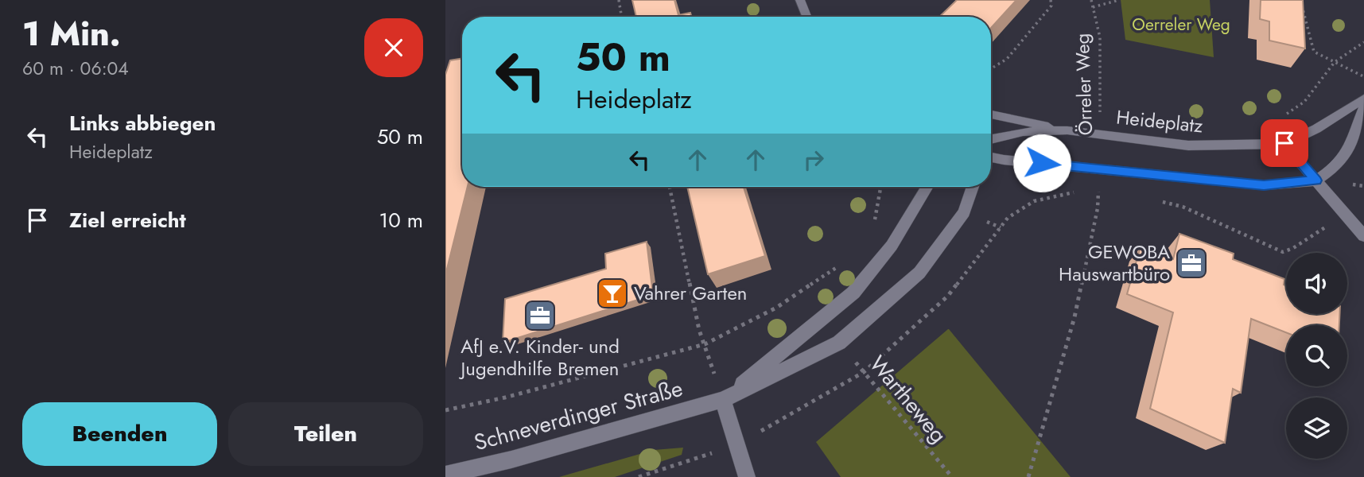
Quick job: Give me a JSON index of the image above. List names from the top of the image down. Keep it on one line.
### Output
{"streets":{"street":["Heideplatz","Schneverdinger Straße"],"path":["Örreler Weg","Wartheweg"]},"crossings":[["Örreler Weg","Heideplatz"],["Wartheweg","Schneverdinger Straße"]],"parks":["Oerreler Weg"],"places":{"office":["GEWOBA Hauswartbüro","AfJ e.V. Kinder- und Jugendhilfe Bremen"],"bar":["Vahrer Garten"]},"page":{"heading":["1 Min.","60 m · 06:04"],"turn":["50 m","Heideplatz"],"list":[{"name":"Links abbiegen","note":"Heideplatz","value":"50 m"},{"name":"Ziel erreicht","value":"10 m"}],"buttons":["Beenden","Teilen"]}}
